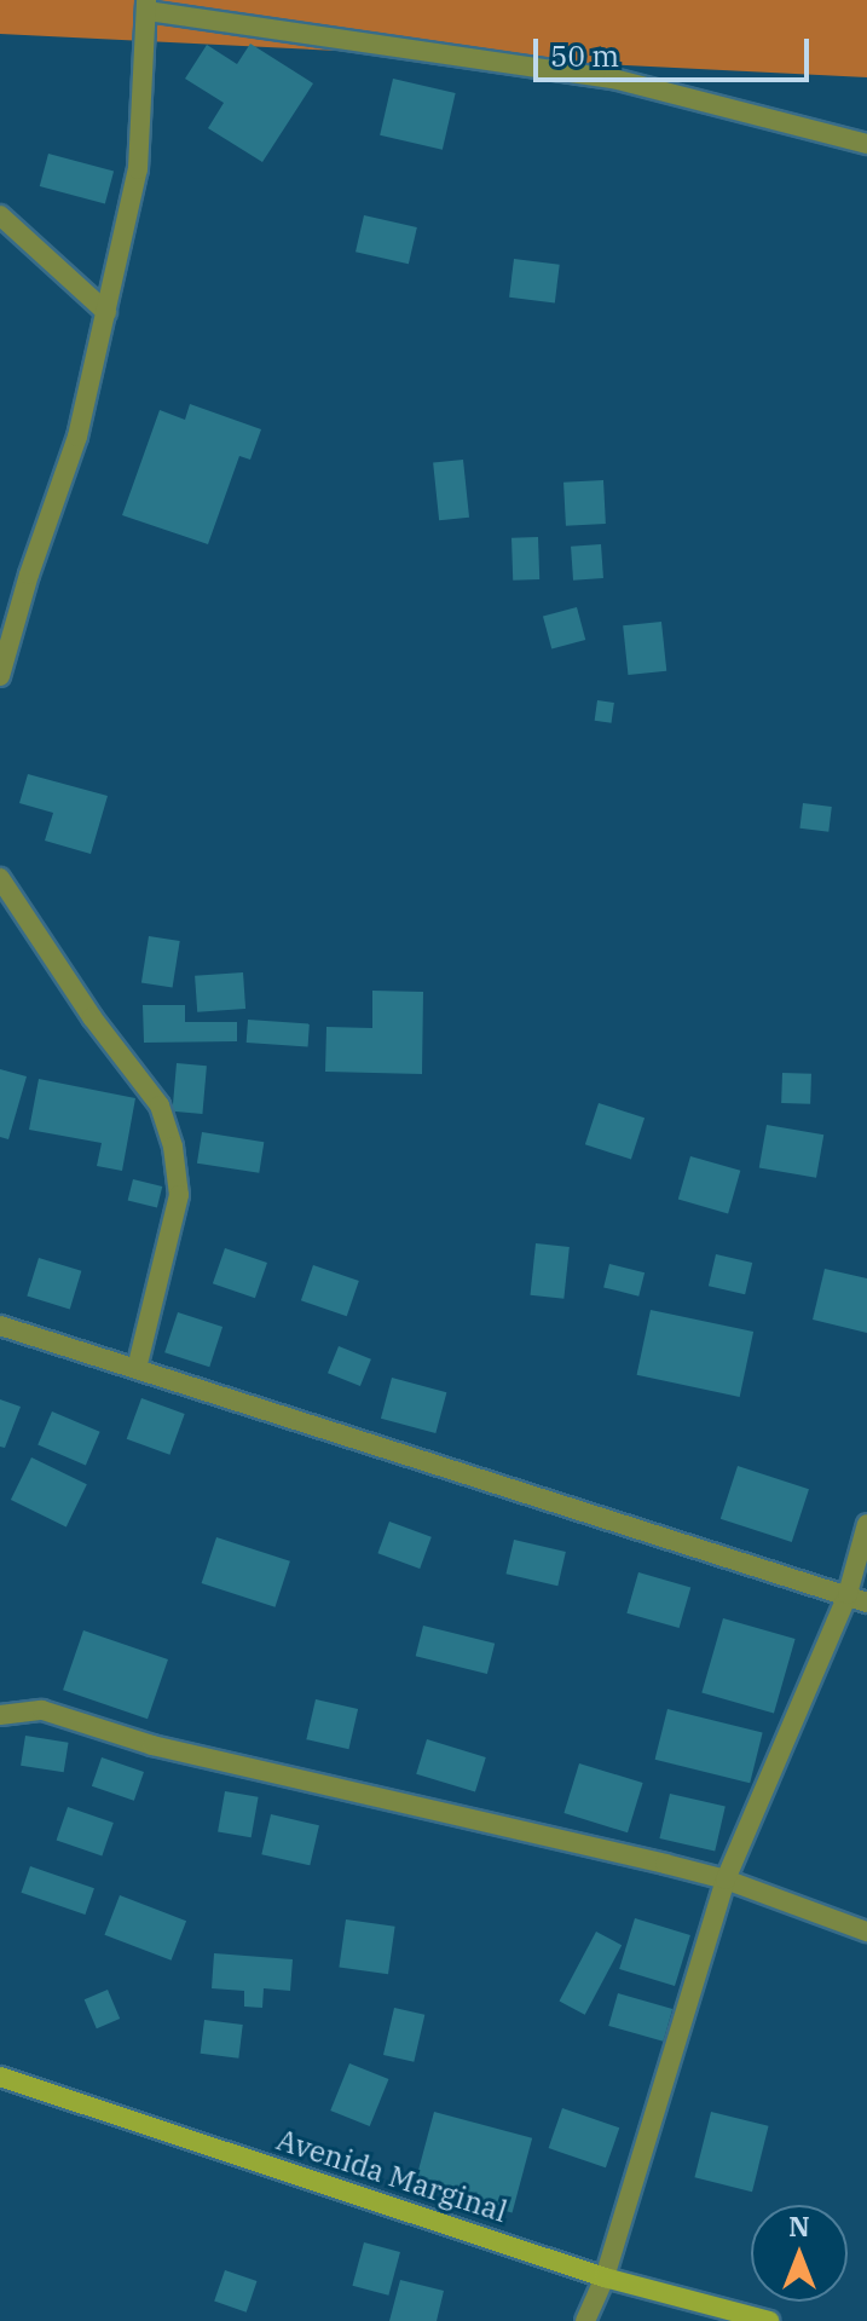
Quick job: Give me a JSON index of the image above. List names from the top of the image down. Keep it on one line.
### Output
{"streets":{"street":["Avenida Marginal"]},"scale_bar":"50 m","north":"top"}
